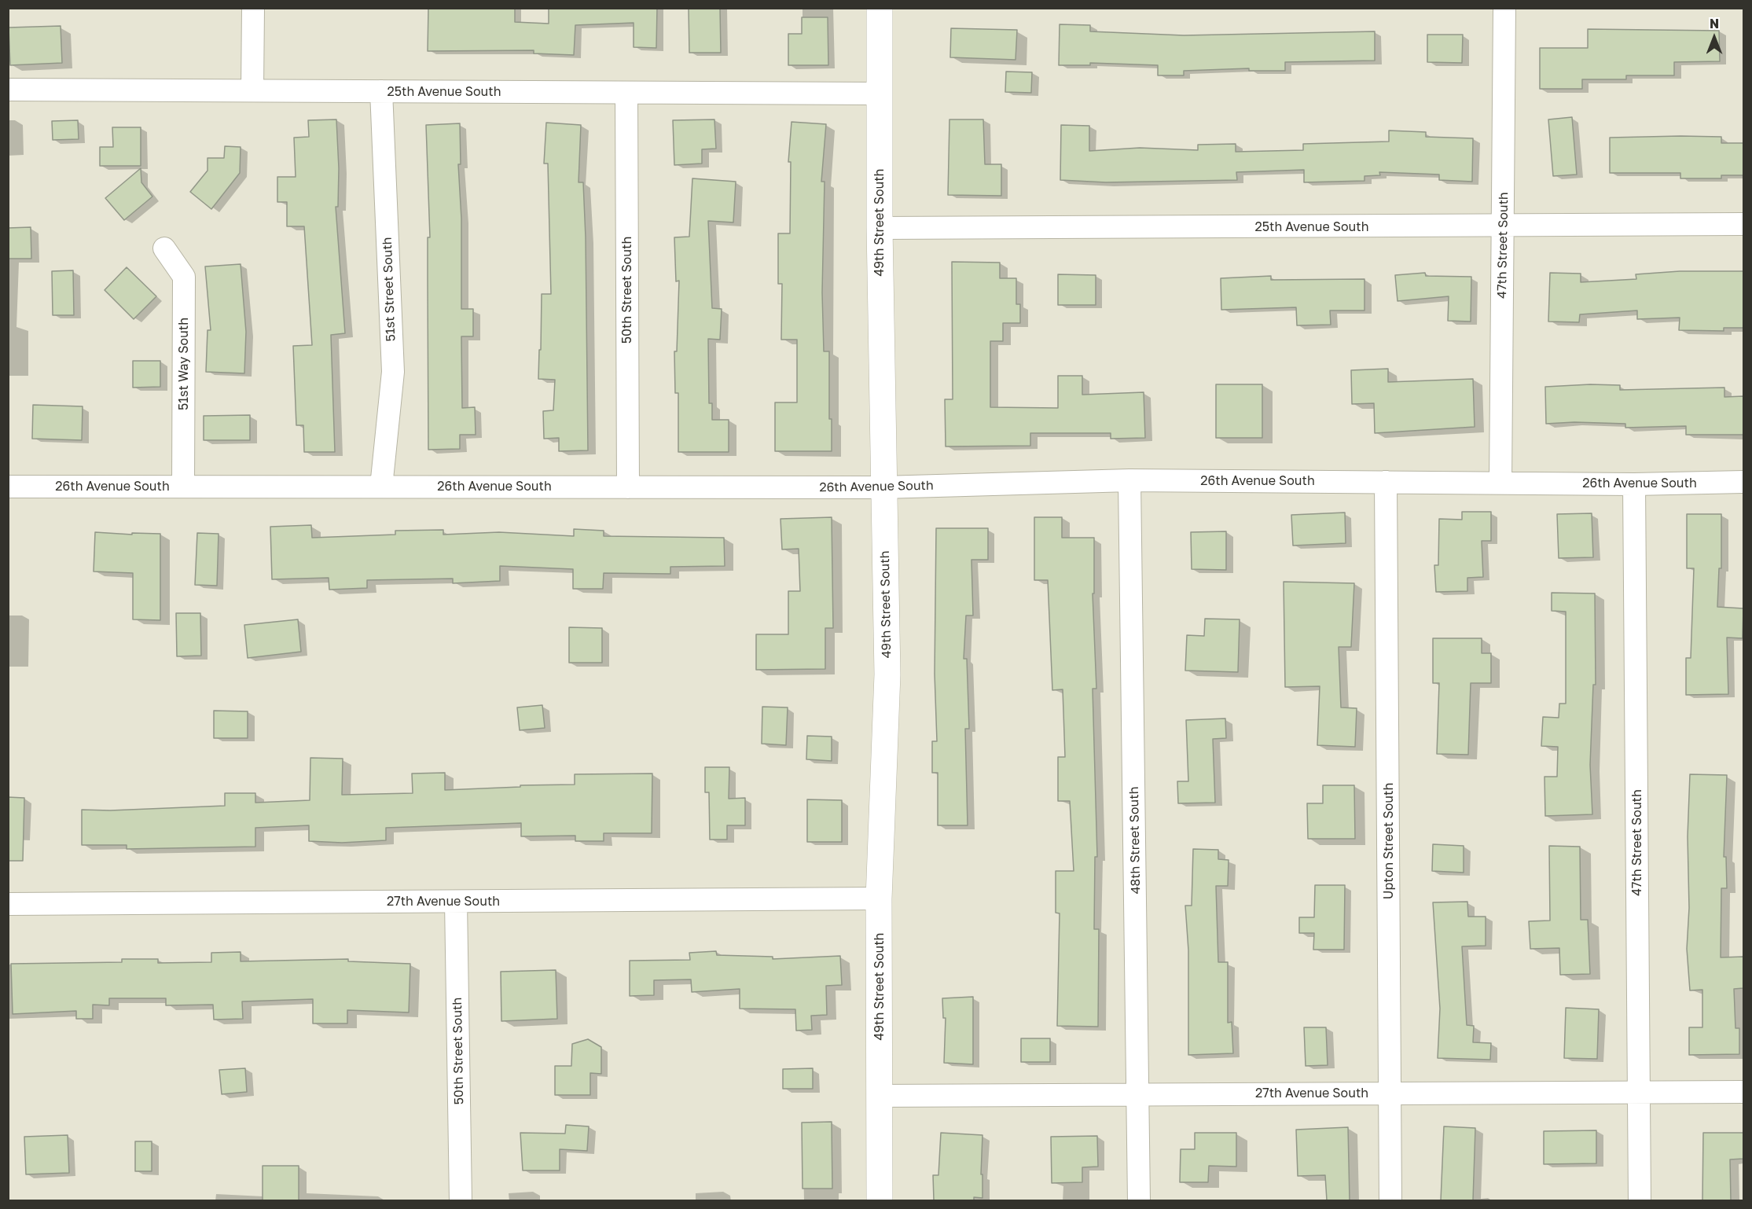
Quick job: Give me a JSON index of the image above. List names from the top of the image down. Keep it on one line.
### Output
{"streets":{"street":["25th Avenue South","49th Street South","47th Street South","51st Street South","50th Street South","51st Way South","26th Avenue South","48th Street South","Upton Street South","27th Avenue South"]},"crossings":[["25th Avenue South","49th Street South"],["25th Avenue South","47th Street South"],["25th Avenue South","51st Street South"],["25th Avenue South","50th Street South"],["49th Street South","26th Avenue South"],["49th Street South","27th Avenue South"],["47th Street South","26th Avenue South"],["47th Street South","27th Avenue South"],["51st Street South","26th Avenue South"],["50th Street South","26th Avenue South"],["50th Street South","27th Avenue South"],["51st Way South","26th Avenue South"],["26th Avenue South","48th Street South"],["26th Avenue South","Upton Street South"],["48th Street South","27th Avenue South"],["Upton Street South","27th Avenue South"]],"north":"top"}
